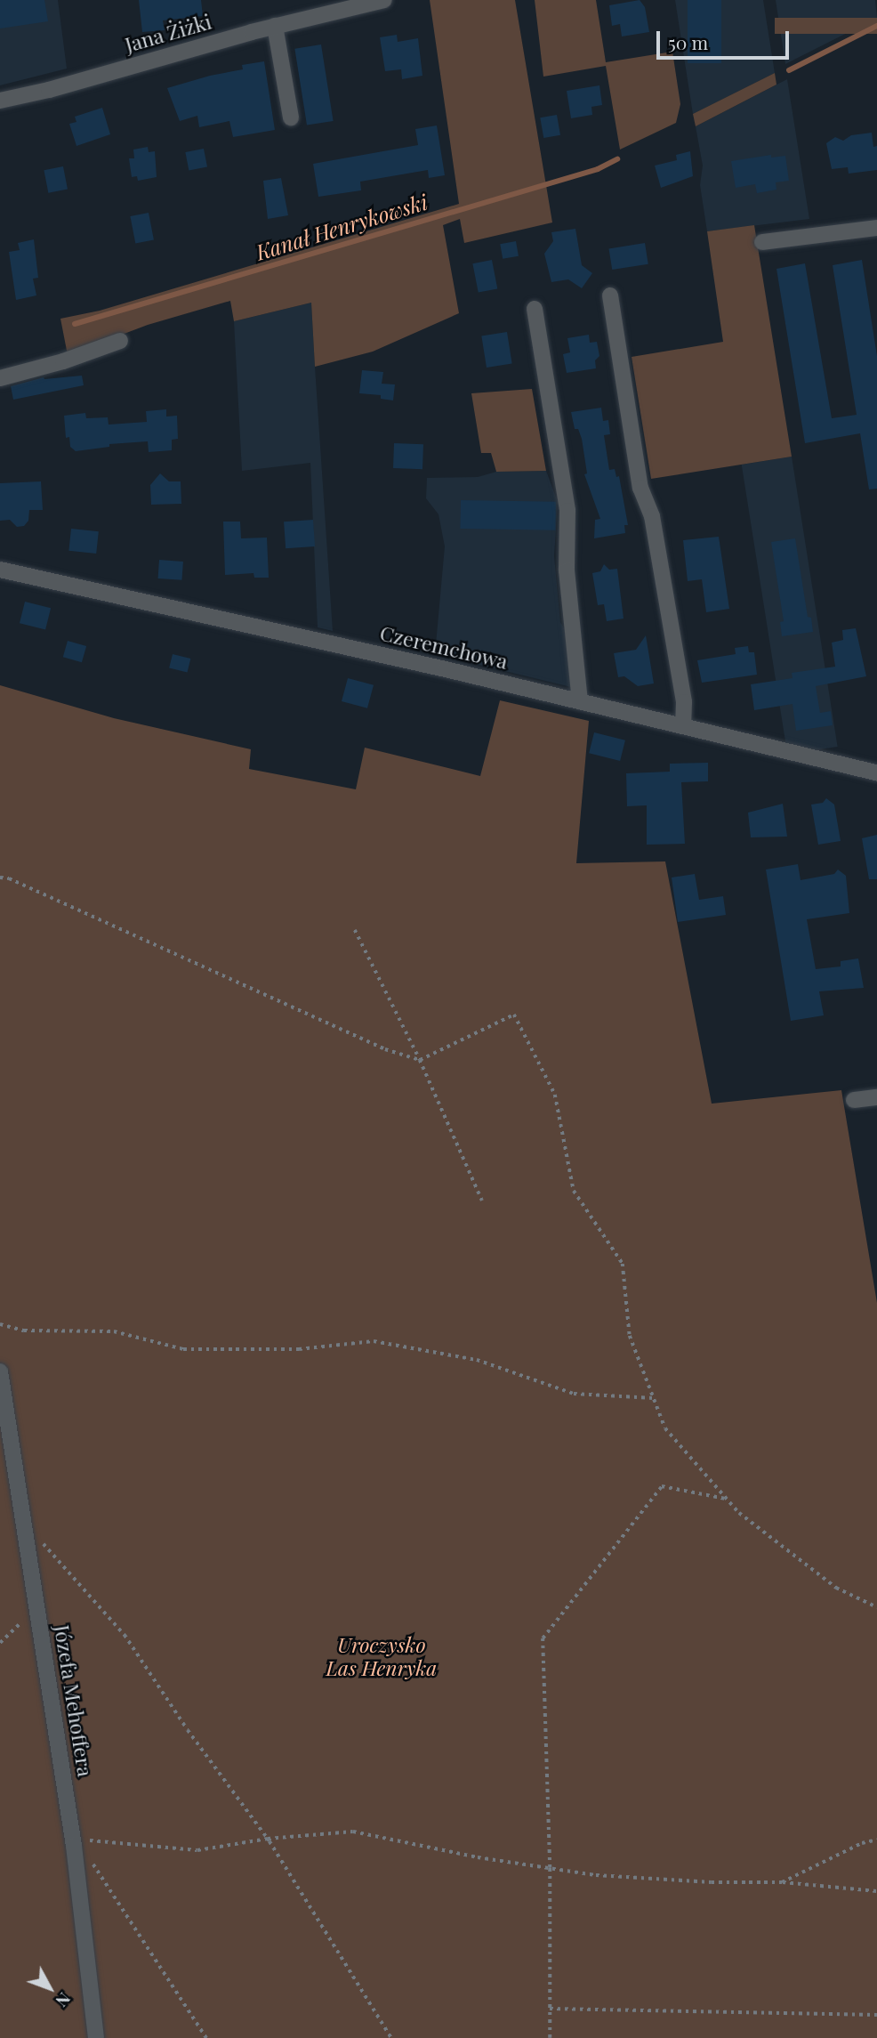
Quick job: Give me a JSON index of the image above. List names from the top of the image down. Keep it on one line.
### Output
{"streets":{"street":["Jana Żiżki","Czeremchowa","Józefa Mehoffera"]},"water":["Kanał Henrykowski"],"parks":["Uroczysko Las Henryka"],"scale_bar":"50 m","north":"bottom right"}
